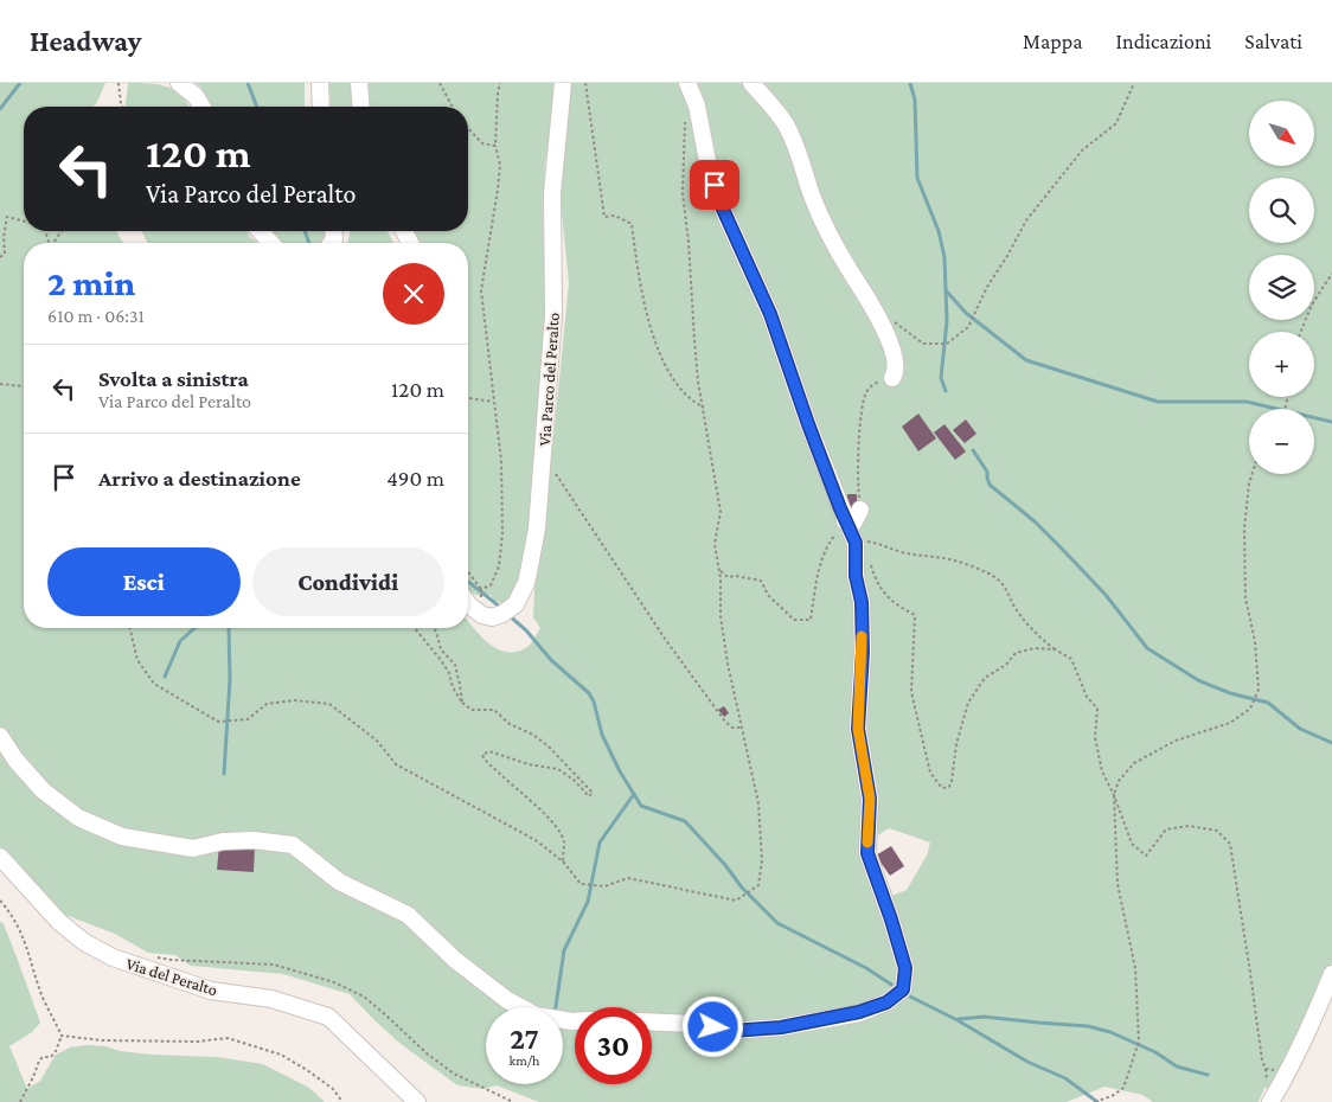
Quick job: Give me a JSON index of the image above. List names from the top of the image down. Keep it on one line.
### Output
{"streets":{"street":["Via Parco del Peralto","Via del Peralto"]},"north":"bottom right","page":{"header":"Headway","nav":["Mappa","Indicazioni","Salvati"],"map_buttons":["+","−"],"turn":["120 m","Via Parco del Peralto"],"heading":["2 min","610 m · 06:31"],"list":[{"name":"Svolta a sinistra","note":"Via Parco del Peralto","value":"120 m"},{"name":"Arrivo a destinazione","value":"490 m"}],"buttons":["Esci","Condividi"],"speed":"27 km/h","limit":"30"}}
